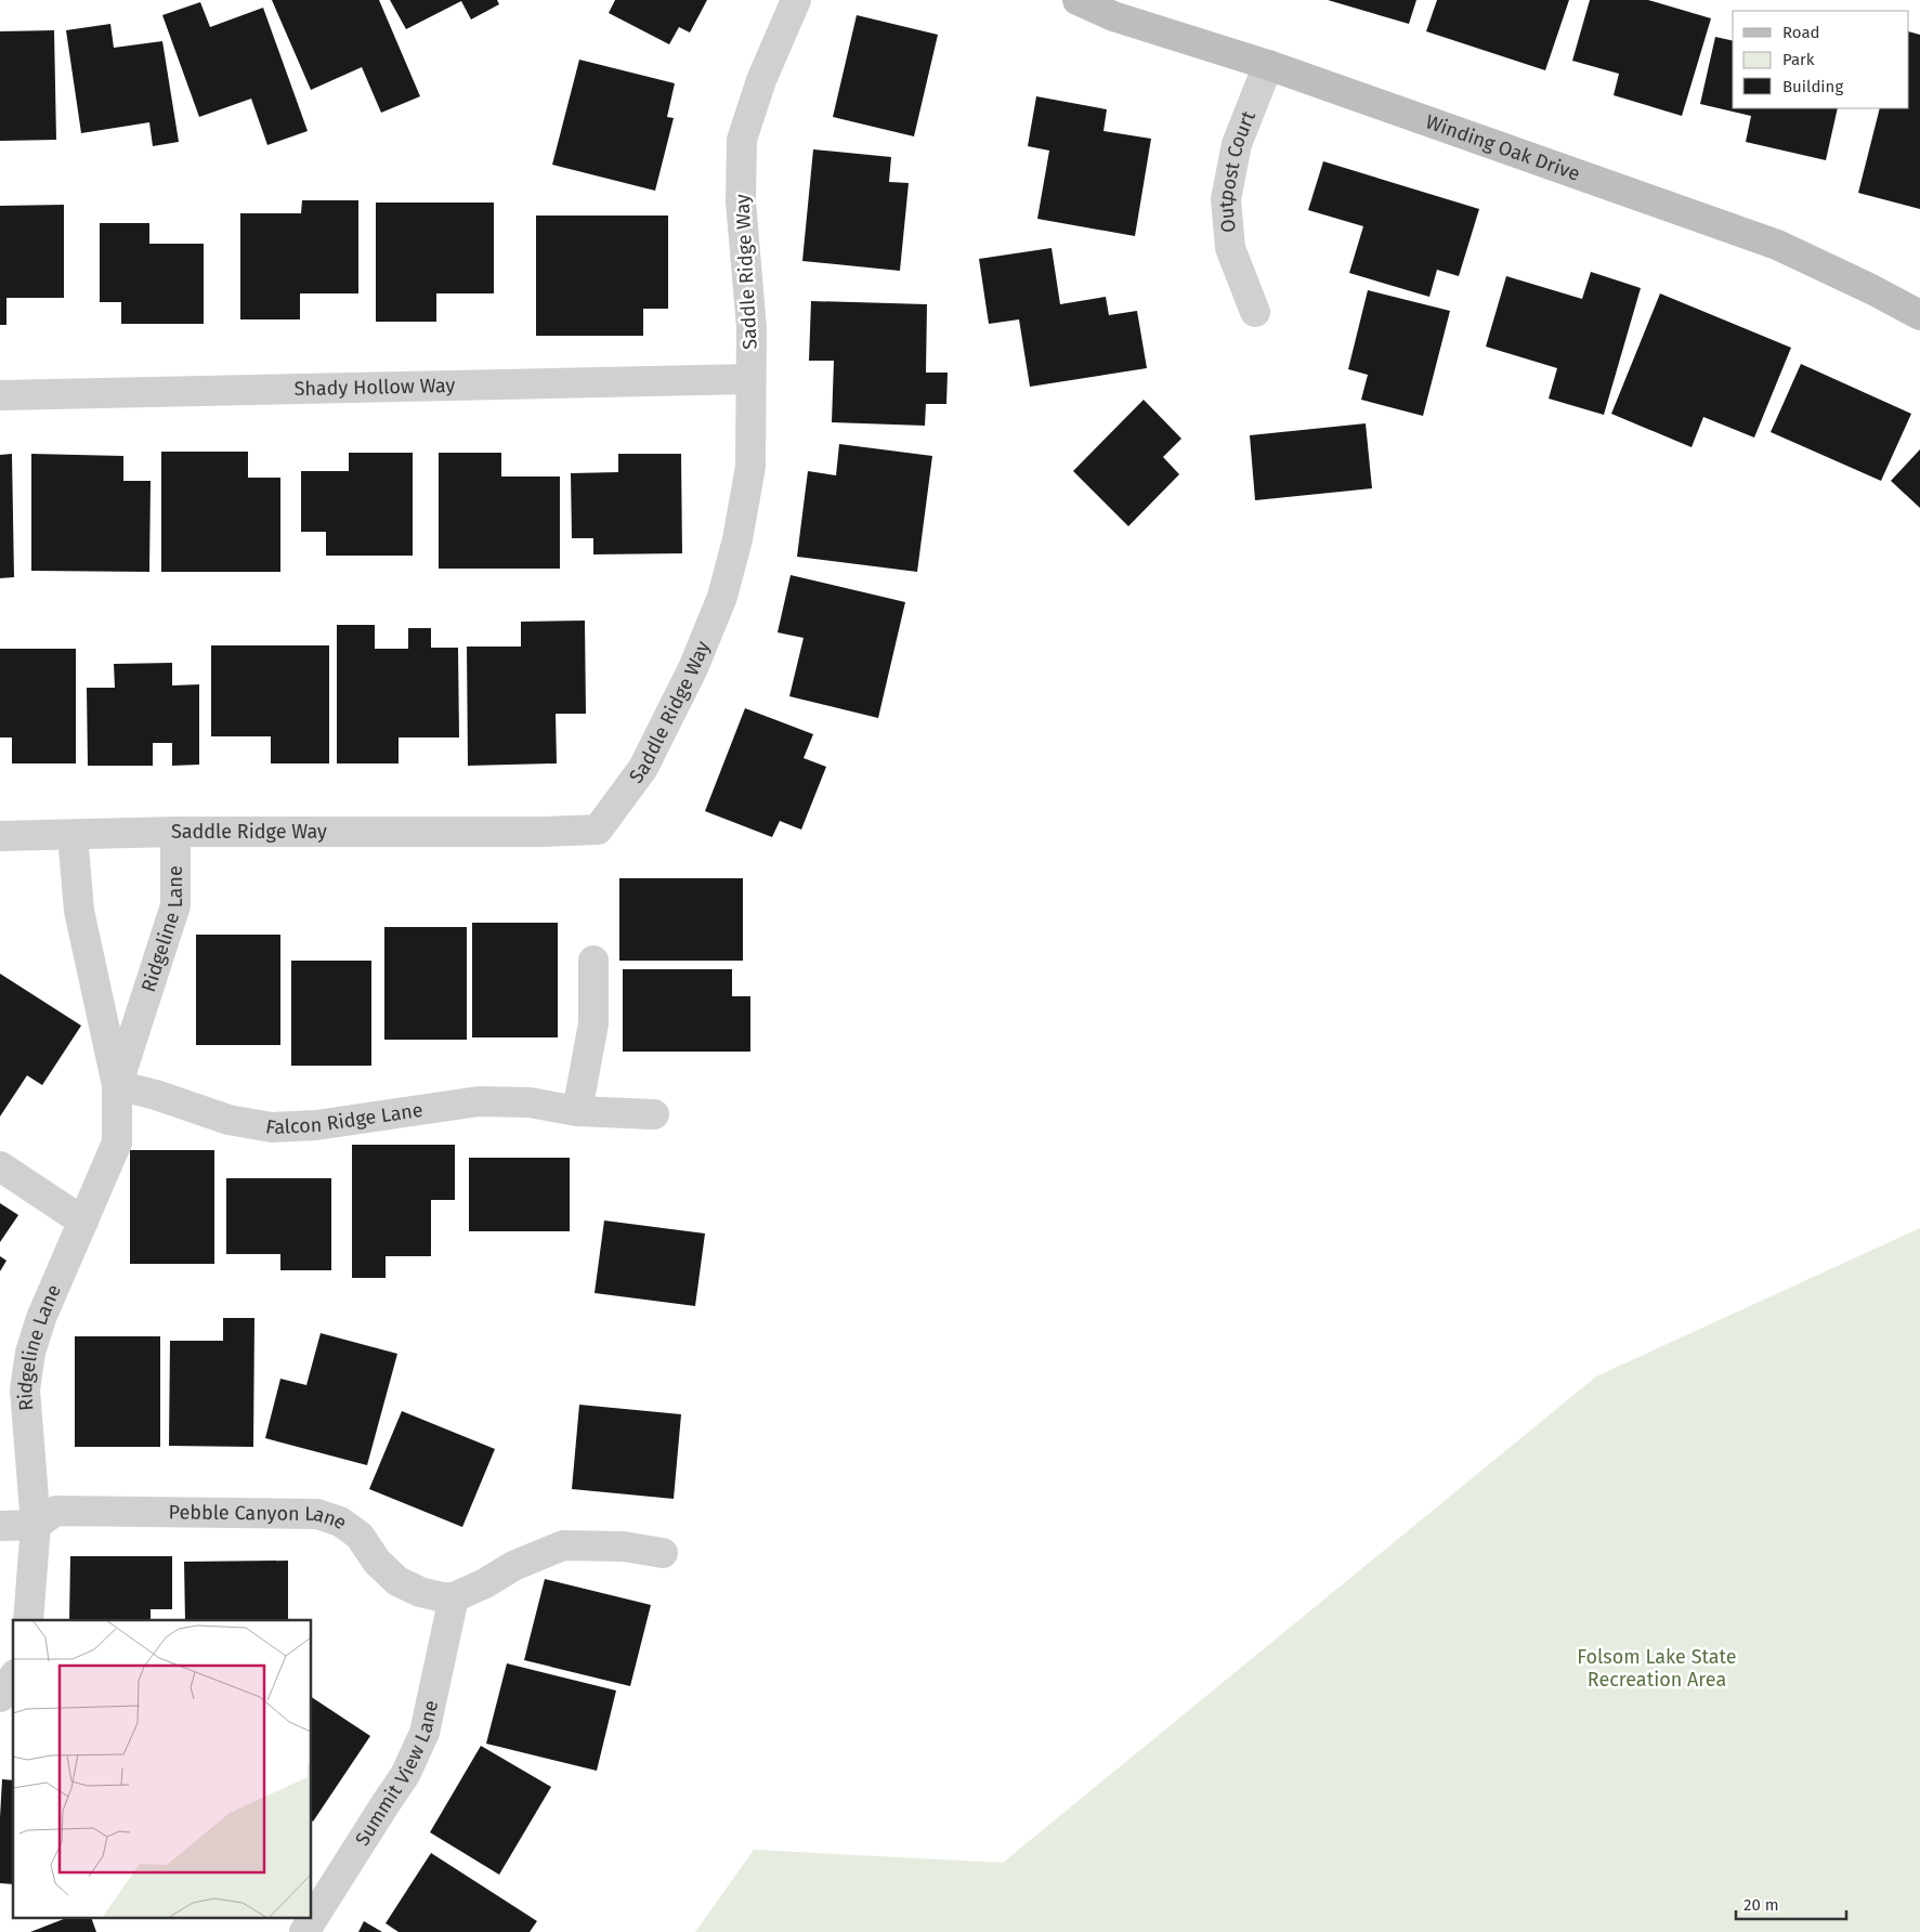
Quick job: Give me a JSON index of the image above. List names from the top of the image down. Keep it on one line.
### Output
{"streets":{"street":["Winding Oak Drive","Outpost Court","Saddle Ridge Way","Shady Hollow Way","Ridgeline Lane","Falcon Ridge Lane","Pebble Canyon Lane","Summit View Lane"]},"crossings":[["Winding Oak Drive","Outpost Court"],["Saddle Ridge Way","Shady Hollow Way"],["Saddle Ridge Way","Ridgeline Lane"],["Ridgeline Lane","Falcon Ridge Lane"],["Ridgeline Lane","Pebble Canyon Lane"],["Pebble Canyon Lane","Summit View Lane"]],"parks":["Folsom Lake State Recreation Area"],"legend":["Road","Park","Building"],"scale_bar":"20 m"}
